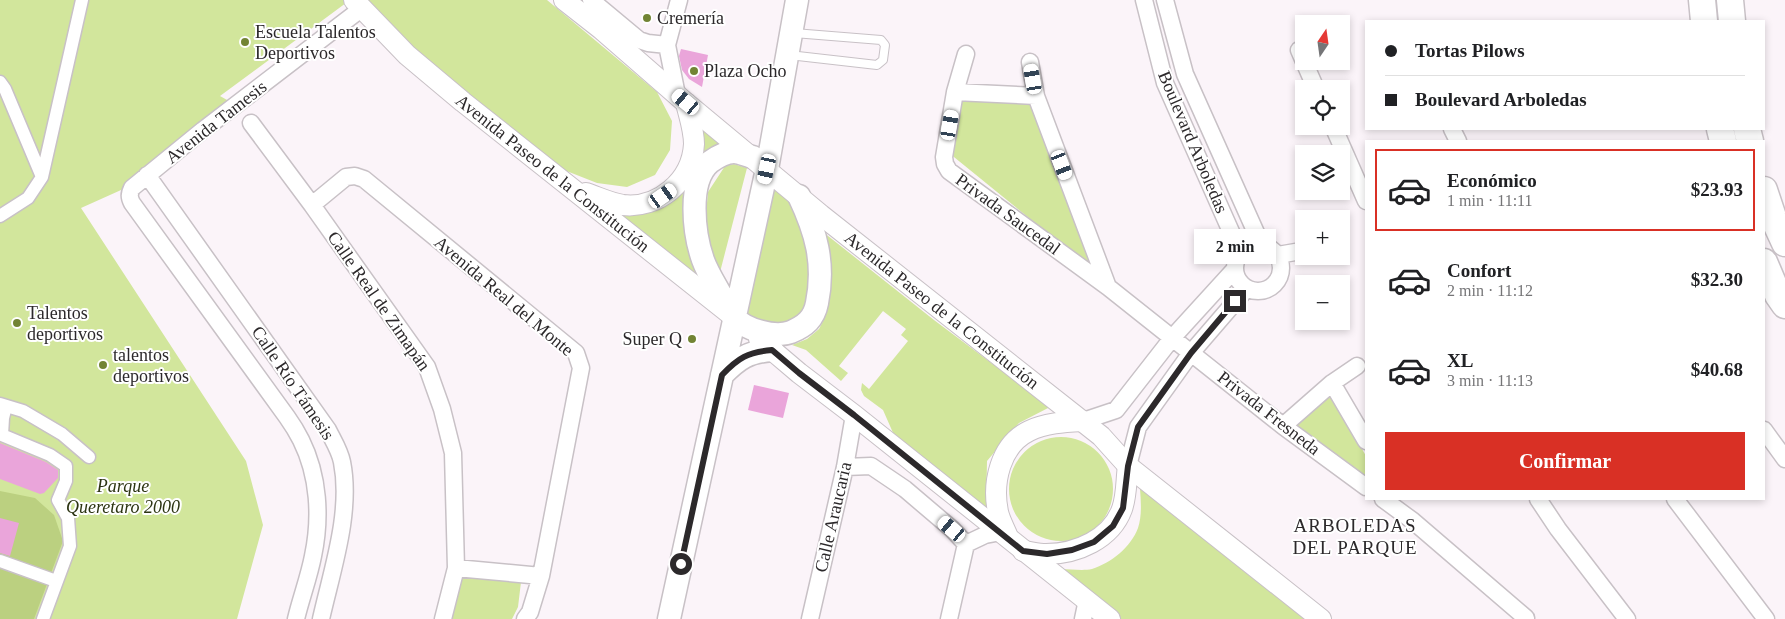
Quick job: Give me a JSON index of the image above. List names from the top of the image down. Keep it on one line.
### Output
{"streets":{"street":["Avenida Tamesis","Boulevard Arboledas","Avenida Paseo de la Constitución","Privada Saucedal","Avenida Real del Monte","Calle Real de Zimapán","Calle Río Támesis","Privada Fresneda","Calle Araucaria"]},"crossings":[["Avenida Tamesis","Avenida Paseo de la Constitución"],["Avenida Tamesis","Calle Río Támesis"],["Avenida Paseo de la Constitución","Calle Araucaria"],["Privada Saucedal","Privada Fresneda"],["Avenida Real del Monte","Calle Real de Zimapán"]],"districts":["ARBOLEDAS DEL PARQUE"],"parks":["Parque Queretaro 2000"],"places":["Cremería","Escuela Talentos Deportivos","Plaza Ocho","Talentos deportivos","Super Q","talentos deportivos"],"north":"top","page":{"map_buttons":["+","−"],"banner":["Tortas Pilows","Boulevard Arboledas"],"list":[{"name":"Económico","note":"1 min · 11:11","value":"$23.93"},{"name":"Confort","note":"2 min · 11:12","value":"$32.30"},{"name":"XL","note":"3 min · 11:13","value":"$40.68"}],"bubble":"2 min","buttons":"Confirmar"}}
